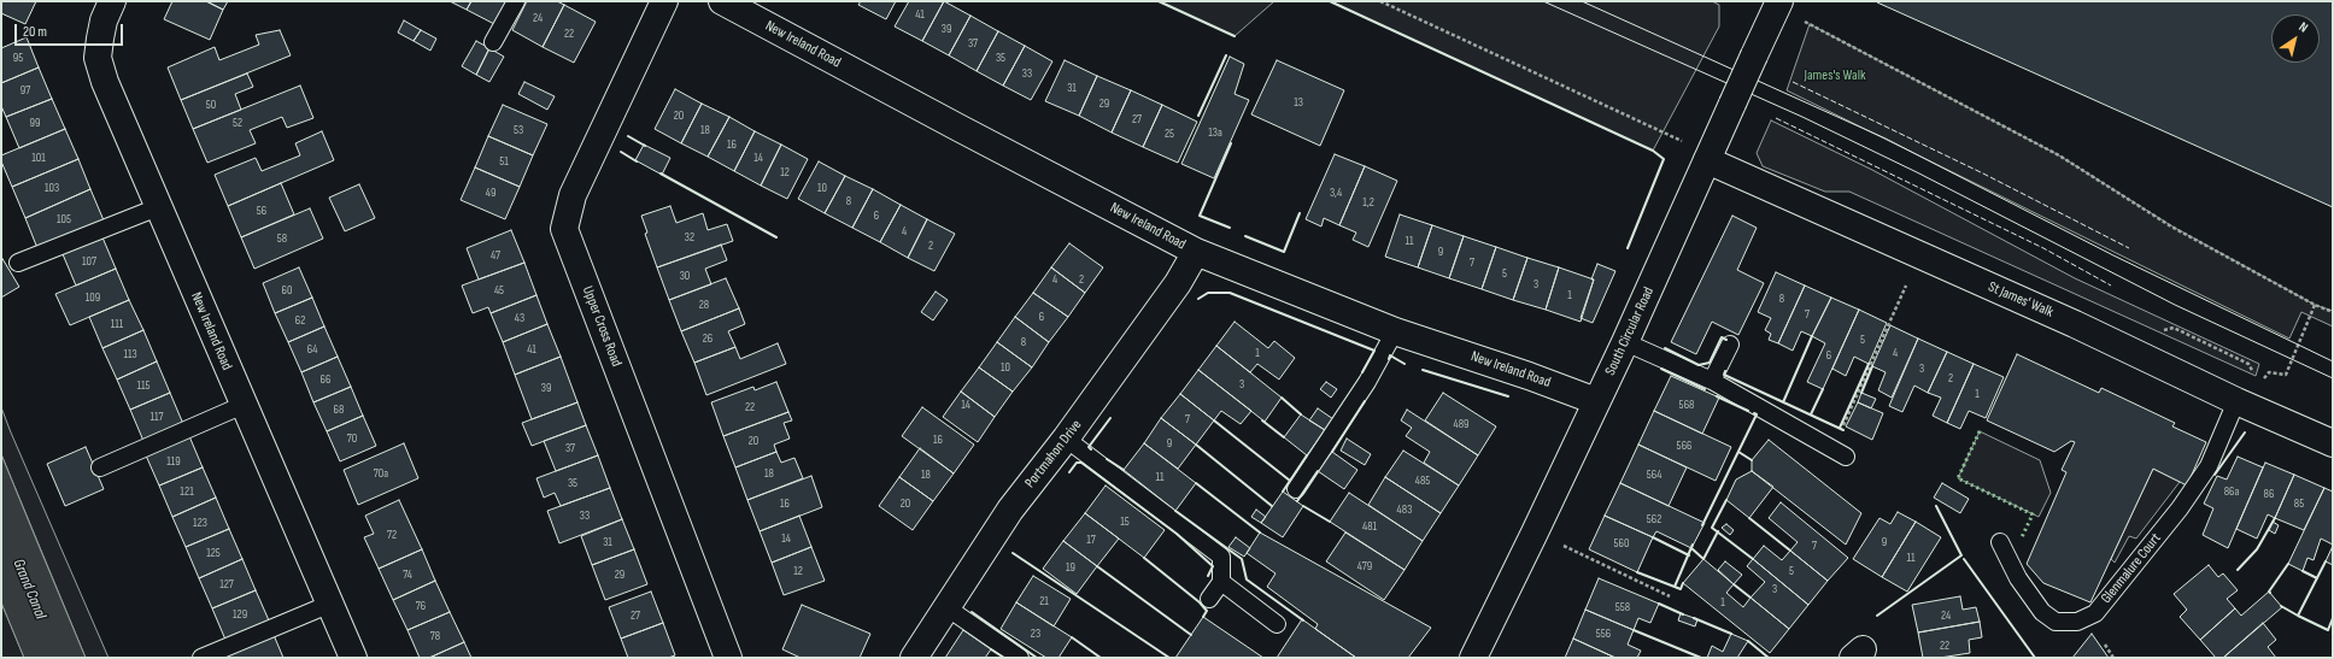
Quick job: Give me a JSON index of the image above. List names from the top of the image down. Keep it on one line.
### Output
{"streets":{"street":["New Ireland Road","St James' Walk","Upper Cross Road","South Circular Road","Portmahon Drive"],"lane":["Glenmalure Court"]},"crossings":[["New Ireland Road","South Circular Road"],["New Ireland Road","Portmahon Drive"],["St James' Walk","South Circular Road"],["St James' Walk","Glenmalure Court"]],"water":["Grand Canal"],"parks":["James's Walk"],"house_numbers":["41","24","39","22","37","95","35","33","31","97","13","29","50","20","27","99","52","53","18","13a","25","16","101","14","51","12","103","10","49","3,4","8","1,2","56","6","105","4","32","58","11","2","9","47","107","7","5","30","4","2","3","60","45","1","109","8","28","7","6","43","62","111","26","5","8","64","41","1","4","113","6","10","3","2","66","3","115","39","1","14","568","22","68","117","7","489","70","16","20","9","566","37","119","70a","18","18","564","11","485","35","121","86a","86","16","20","85","483","33","562","15","123","481","72","14","17","31","9","560","7","125","11","479","19","12","5","74","29","127","3","21","1","76","558","129","27","24","23","556","78","22"],"scale_bar":"20 m","north":"top right"}
